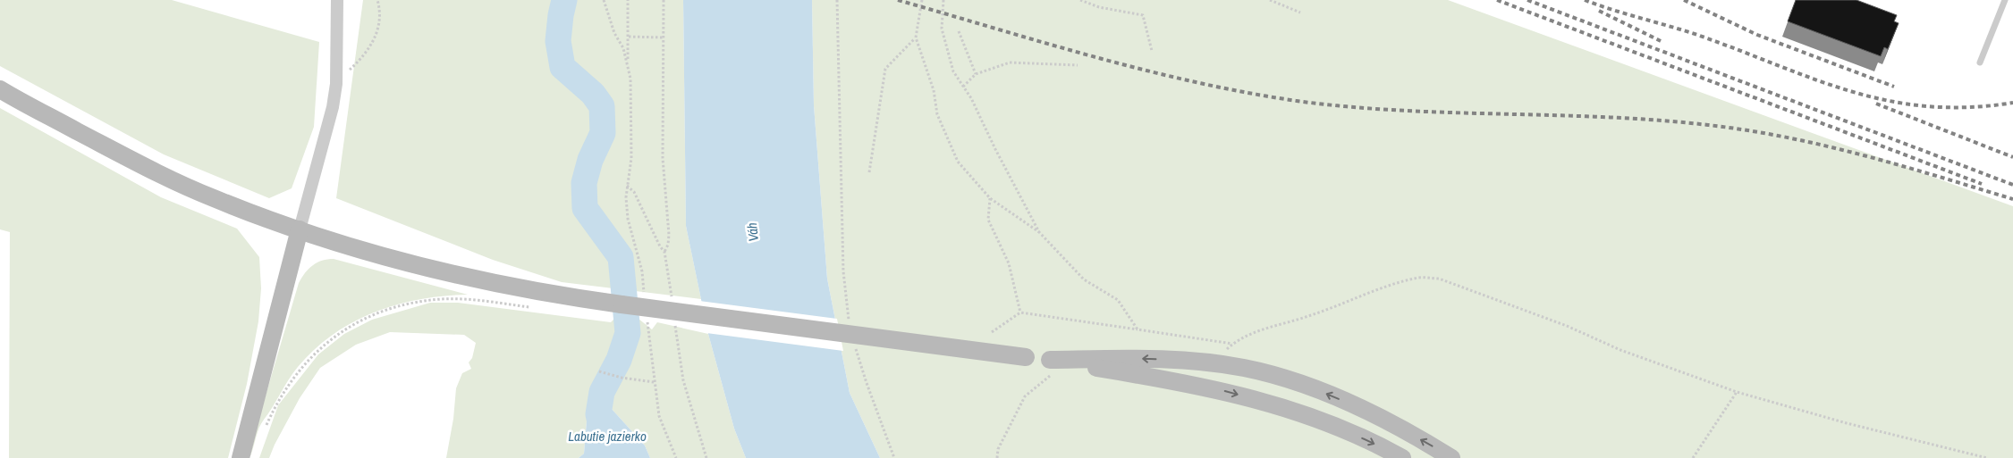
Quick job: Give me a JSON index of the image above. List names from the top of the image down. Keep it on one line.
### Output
{"water":["Váh","Labutie jazierko"]}
